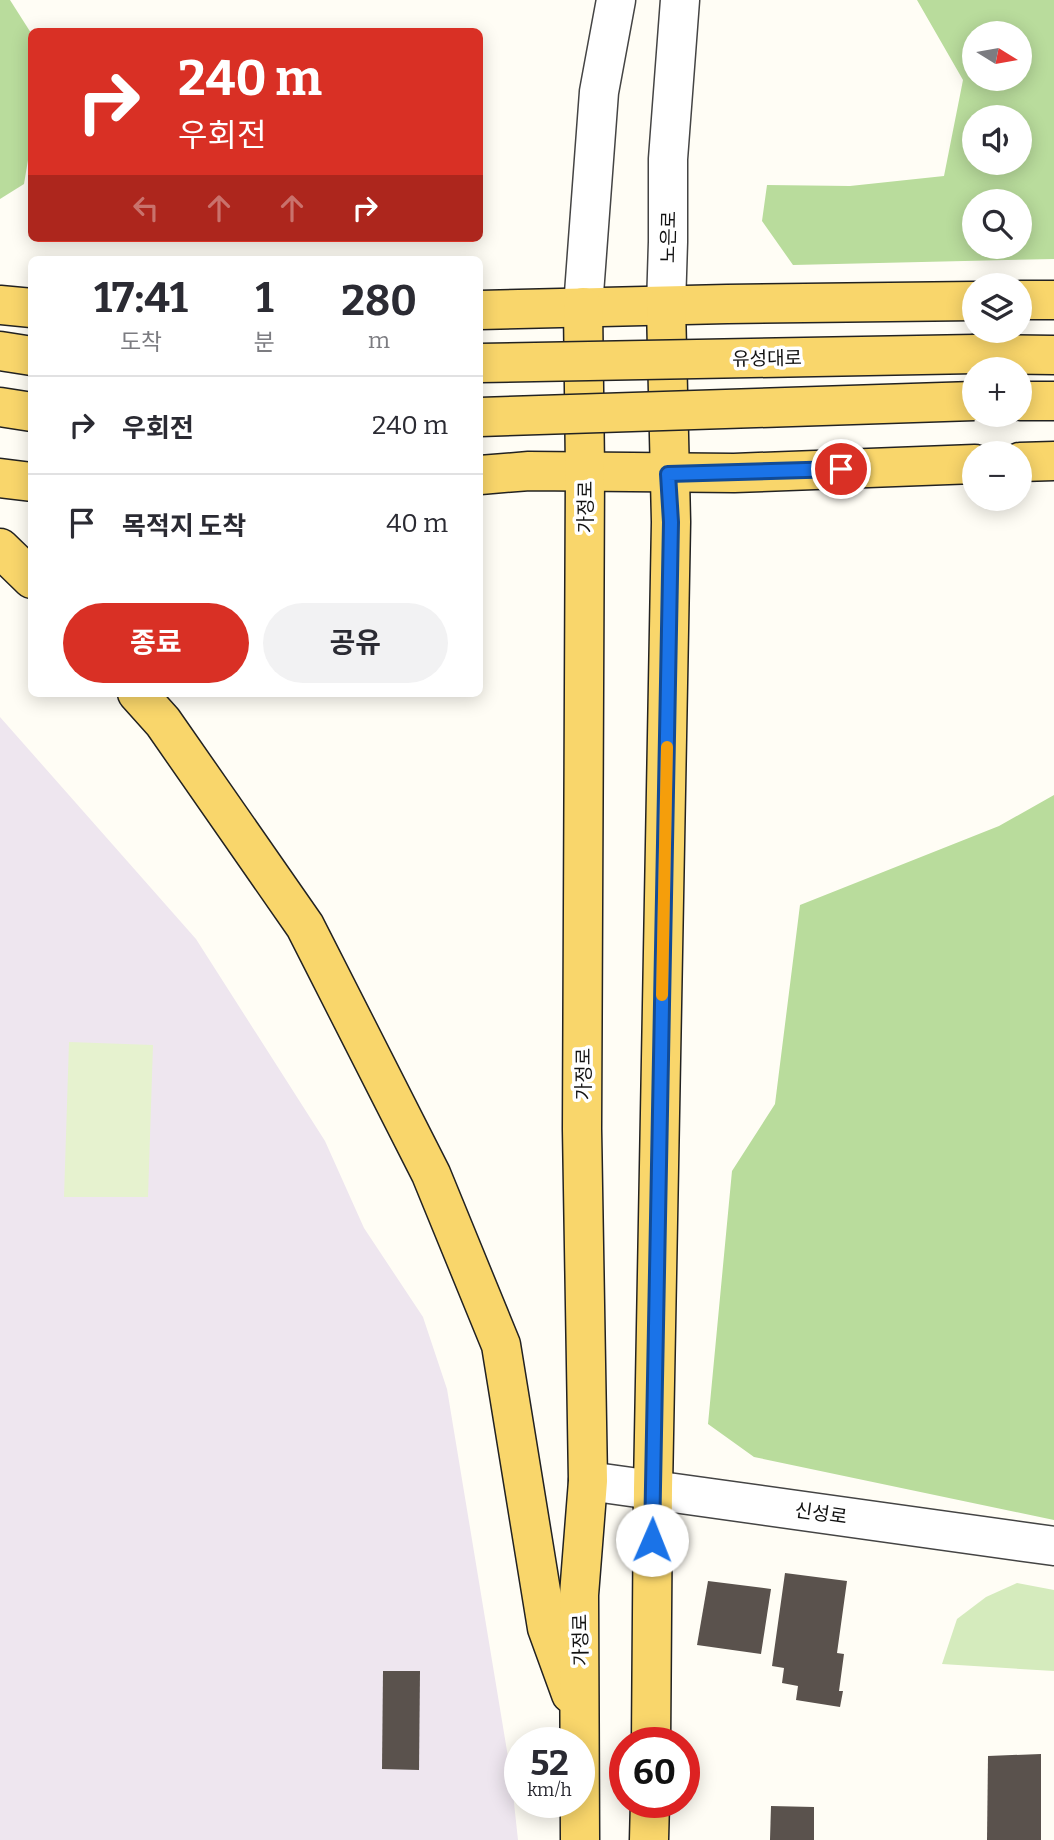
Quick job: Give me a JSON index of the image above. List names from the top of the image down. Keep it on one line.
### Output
{"streets":{"main road":["노은로","유성대로","가정로"],"street":["신성로"]},"crossings":[["가정로","신성로"]],"north":"right","page":{"map_buttons":["+","−"],"turn":["240 m","우회전"],"eta":["17:41","도착","1","분","280","m"],"list":[{"name":"우회전","value":"240 m"},{"name":"목적지 도착","value":"40 m"}],"buttons":["종료","공유"],"speed":"52 km/h","limit":"60"}}
